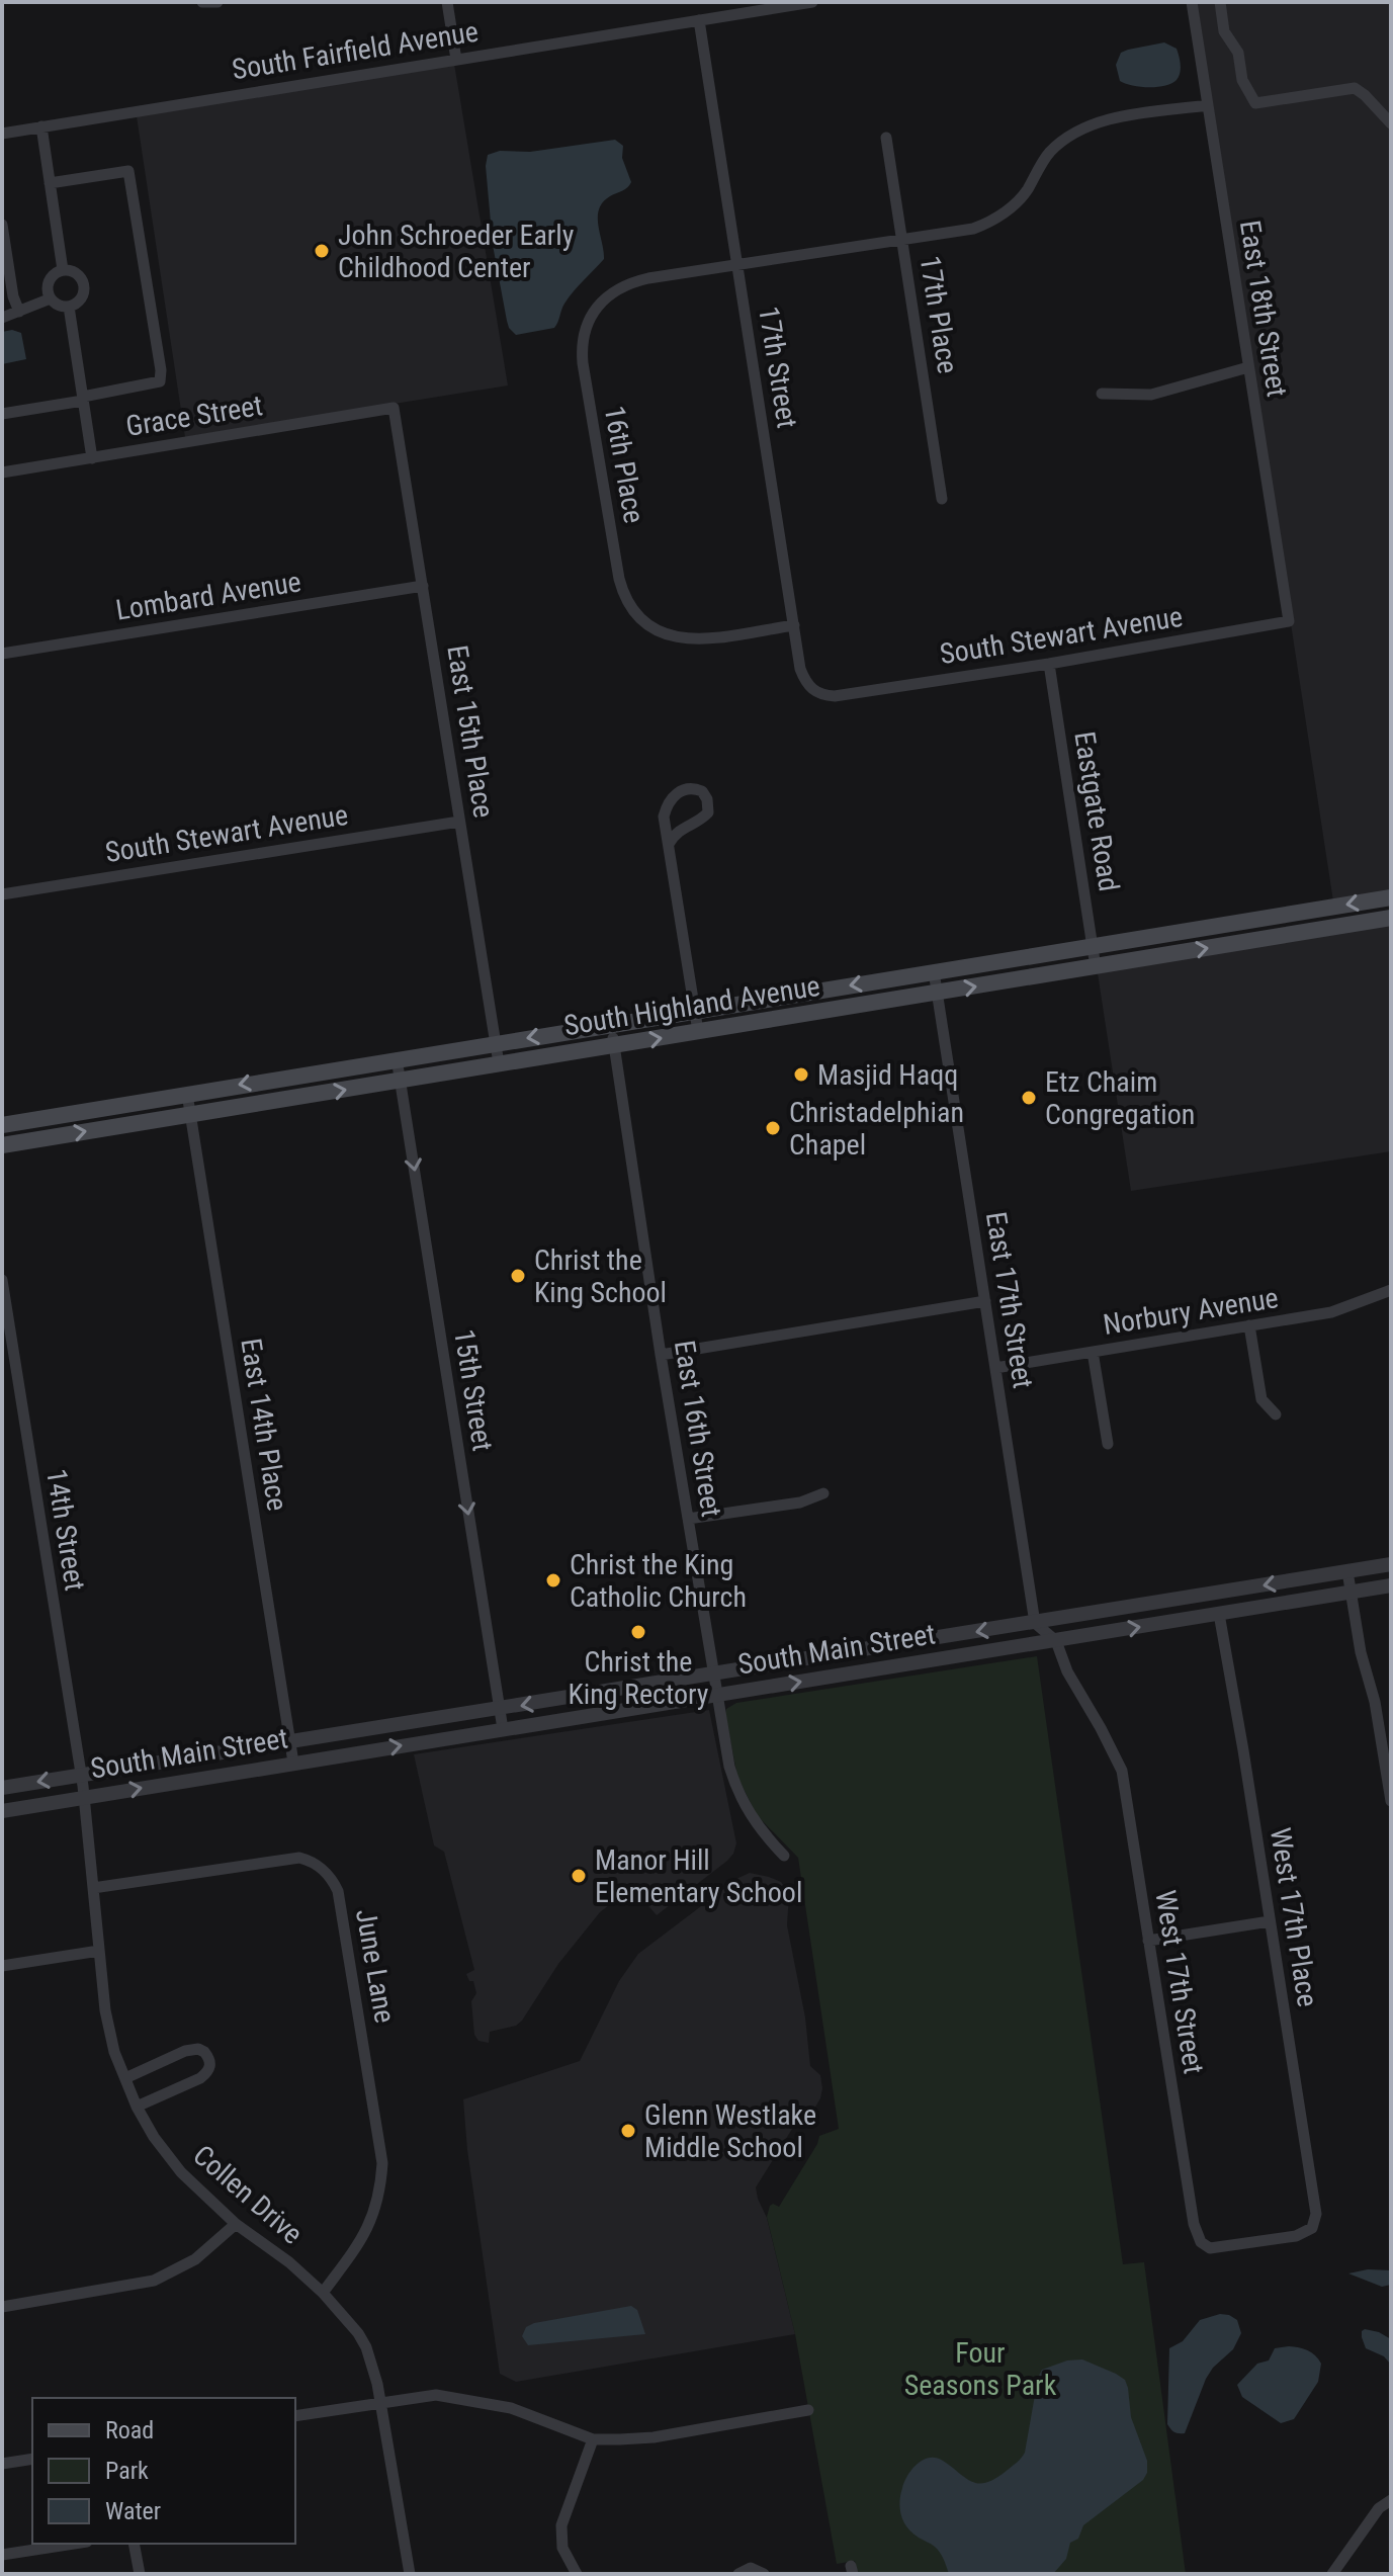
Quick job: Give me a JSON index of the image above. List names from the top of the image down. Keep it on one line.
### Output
{"streets":{"main road":["South Highland Avenue"],"street":["South Fairfield Avenue","East 18th Street","17th Place","17th Street","Grace Street","16th Place","Lombard Avenue","South Stewart Avenue","East 15th Place","Eastgate Road","East 17th Street","Norbury Avenue","15th Street","East 14th Place","East 16th Street","14th Street","South Main Street","West 17th Place","June Lane","West 17th Street","Collen Drive"]},"crossings":[["South Fairfield Avenue","17th Street"],["East 18th Street","16th Place"],["East 18th Street","South Stewart Avenue"],["17th Place","16th Place"],["17th Street","16th Place"],["17th Street","South Stewart Avenue"],["Grace Street","East 15th Place"],["Lombard Avenue","East 15th Place"],["South Stewart Avenue","East 15th Place"],["South Stewart Avenue","Eastgate Road"],["East 15th Place","South Highland Avenue"],["Eastgate Road","South Highland Avenue"],["South Highland Avenue","East 17th Street"],["South Highland Avenue","15th Street"],["South Highland Avenue","East 14th Place"],["South Highland Avenue","East 16th Street"],["East 17th Street","Norbury Avenue"],["East 17th Street","South Main Street"],["East 17th Street","West 17th Street"],["15th Street","South Main Street"],["East 14th Place","South Main Street"],["East 16th Street","South Main Street"],["14th Street","South Main Street"],["14th Street","Collen Drive"],["South Main Street","West 17th Place"],["South Main Street","West 17th Street"],["South Main Street","Collen Drive"],["West 17th Place","West 17th Street"],["June Lane","Collen Drive"]],"one_way":["15th Street"],"parks":["Four Seasons Park"],"places":["John Schroeder Early Childhood Center","Masjid Haqq","Etz Chaim Congregation","Christadelphian Chapel","Christ the King School","Christ the King Catholic Church","Christ the King Rectory","Manor Hill Elementary School","Glenn Westlake Middle School"],"legend":["Road","Park","Water"]}
